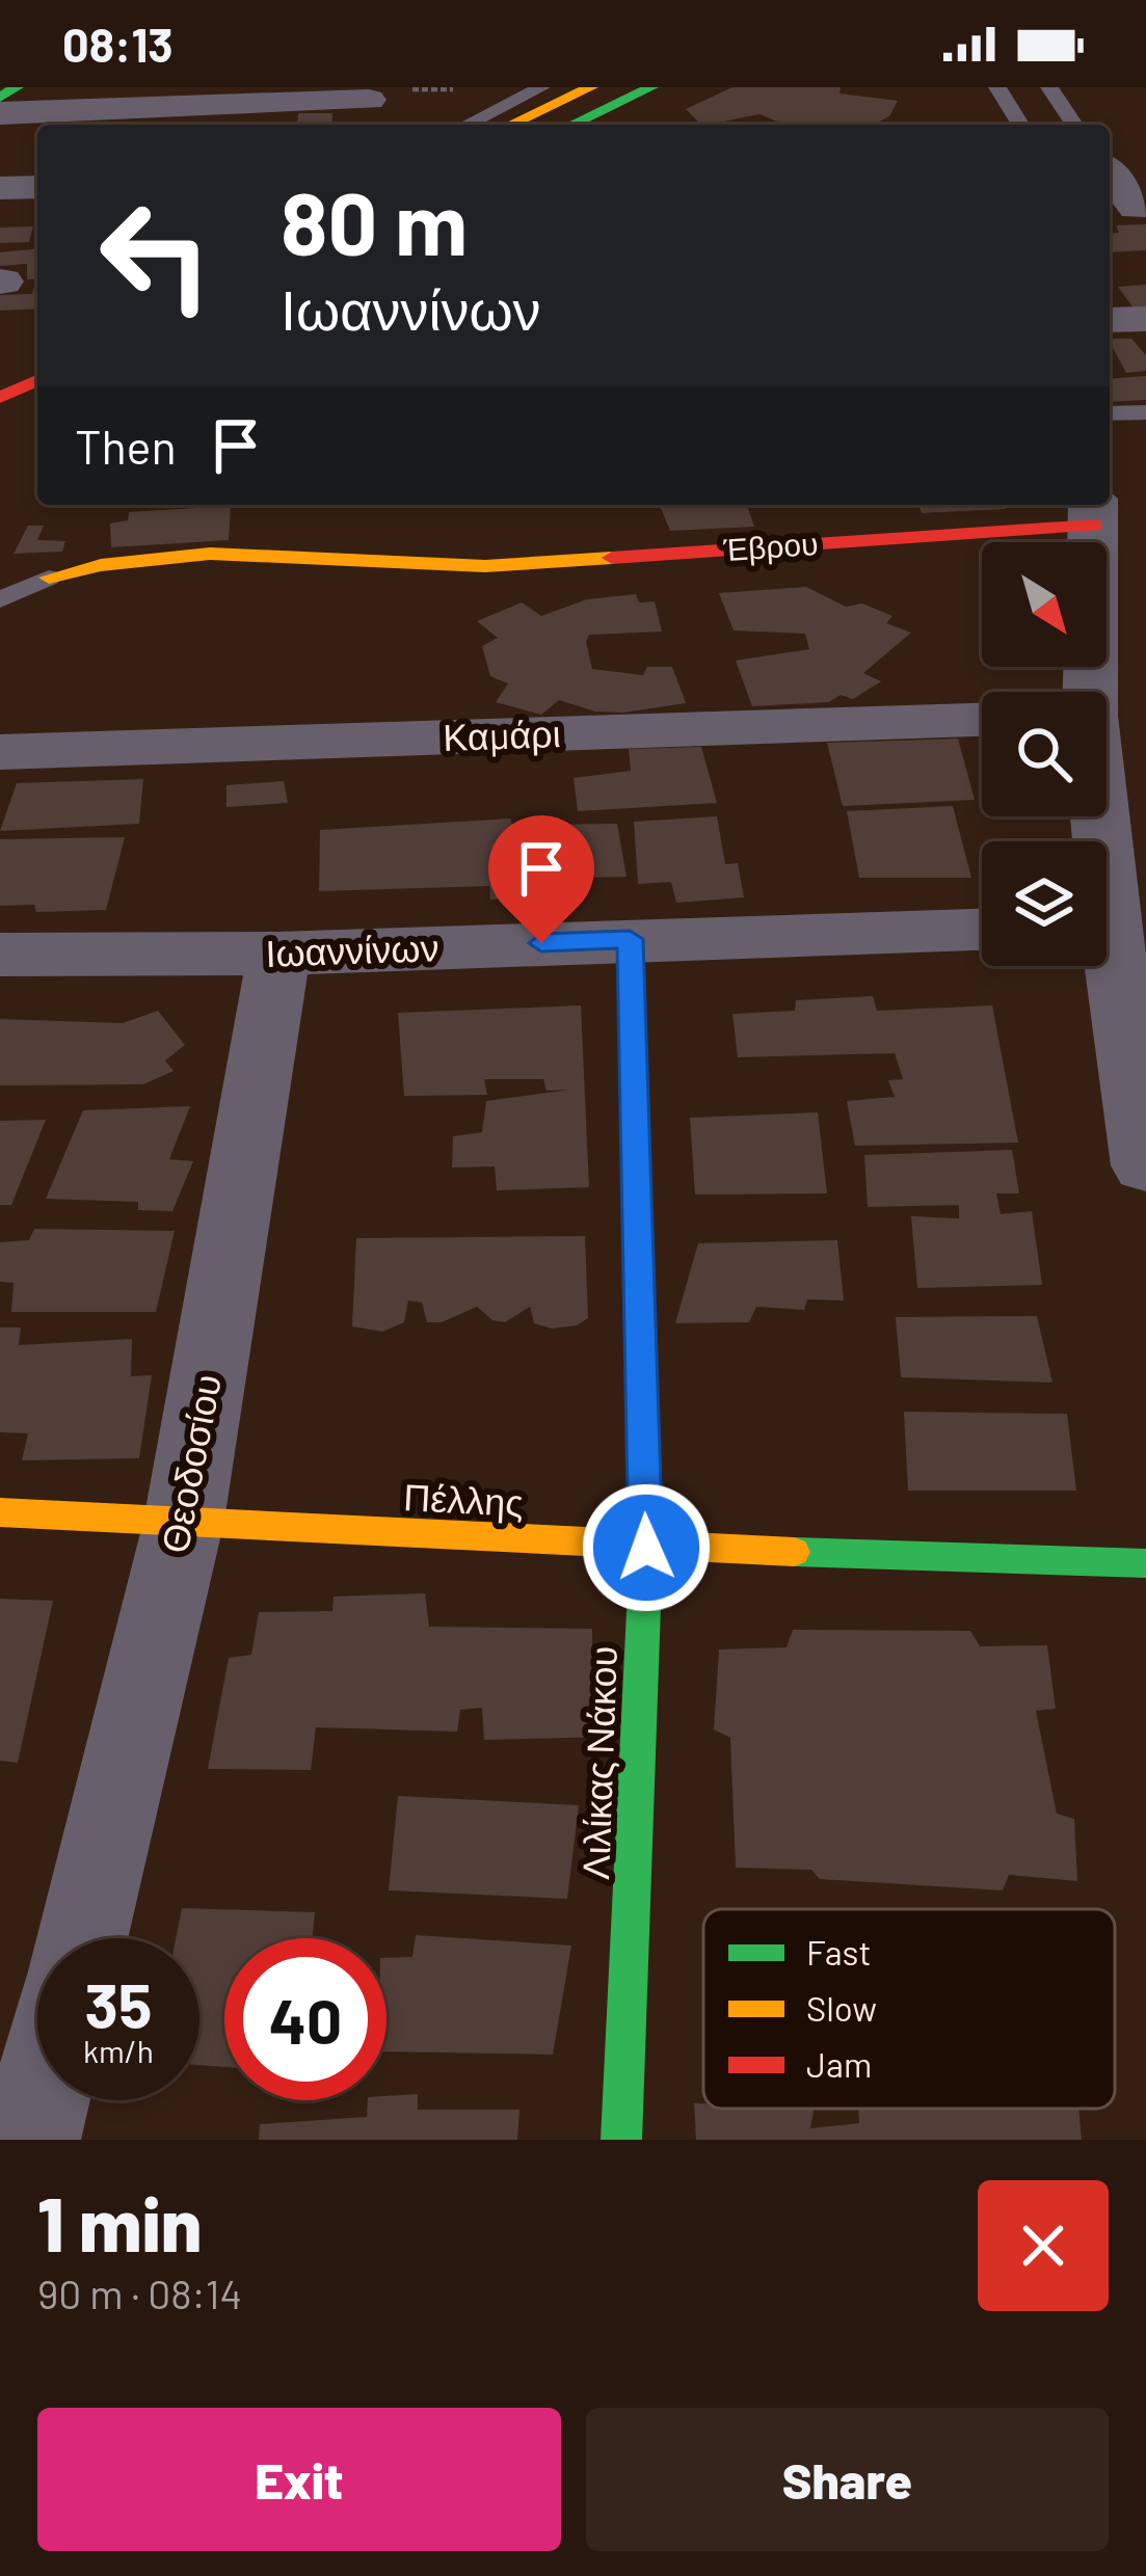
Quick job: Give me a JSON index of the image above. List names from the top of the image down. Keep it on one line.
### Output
{"streets":{"street":["Έβρου","Καμάρι","Ιωαννίνων","Θεοδοσίου","Πέλλης","Λιλίκας Νάκου"]},"crossings":[["Ιωαννίνων","Θεοδοσίου"],["Ιωαννίνων","Λιλίκας Νάκου"],["Θεοδοσίου","Πέλλης"],["Πέλλης","Λιλίκας Νάκου"]],"legend":["Fast","Slow","Jam"],"north":"bottom right","page":{"status":"08:13","turn":["80 m","Ιωαννίνων"],"then":"Then","speed":"35 km/h","limit":"40","heading":["1 min","90 m · 08:14"],"buttons":["Exit","Share"]}}
